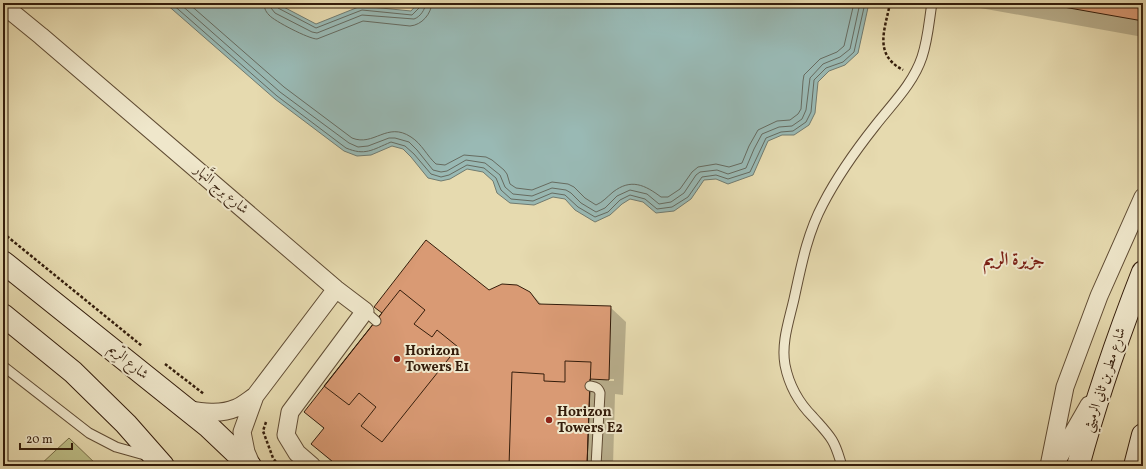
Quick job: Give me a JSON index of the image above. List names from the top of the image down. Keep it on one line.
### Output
{"streets":{"main road":["شارع الرِّيم","شارع مطر بن ثاني الرميثي"],"street":["شارع برج النَّهار"]},"districts":["جزيرة الريم"],"places":["Horizon Towers E1","Horizon Towers E2"],"scale_bar":"20 m"}
